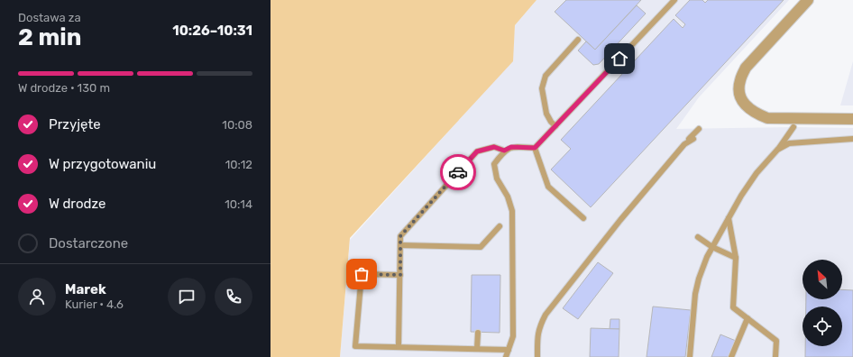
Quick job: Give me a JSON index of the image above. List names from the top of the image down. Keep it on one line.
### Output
{"north":"top left","page":{"heading":["2 min","Dostawa za","10:26–10:31"],"panel":["Marek","Kurier · 4.6"],"bar":"W drodze · 130 m","list":[["Przyjęte","10:08"],["W przygotowaniu","10:12"],["W drodze","10:14"],"Dostarczone"]}}
